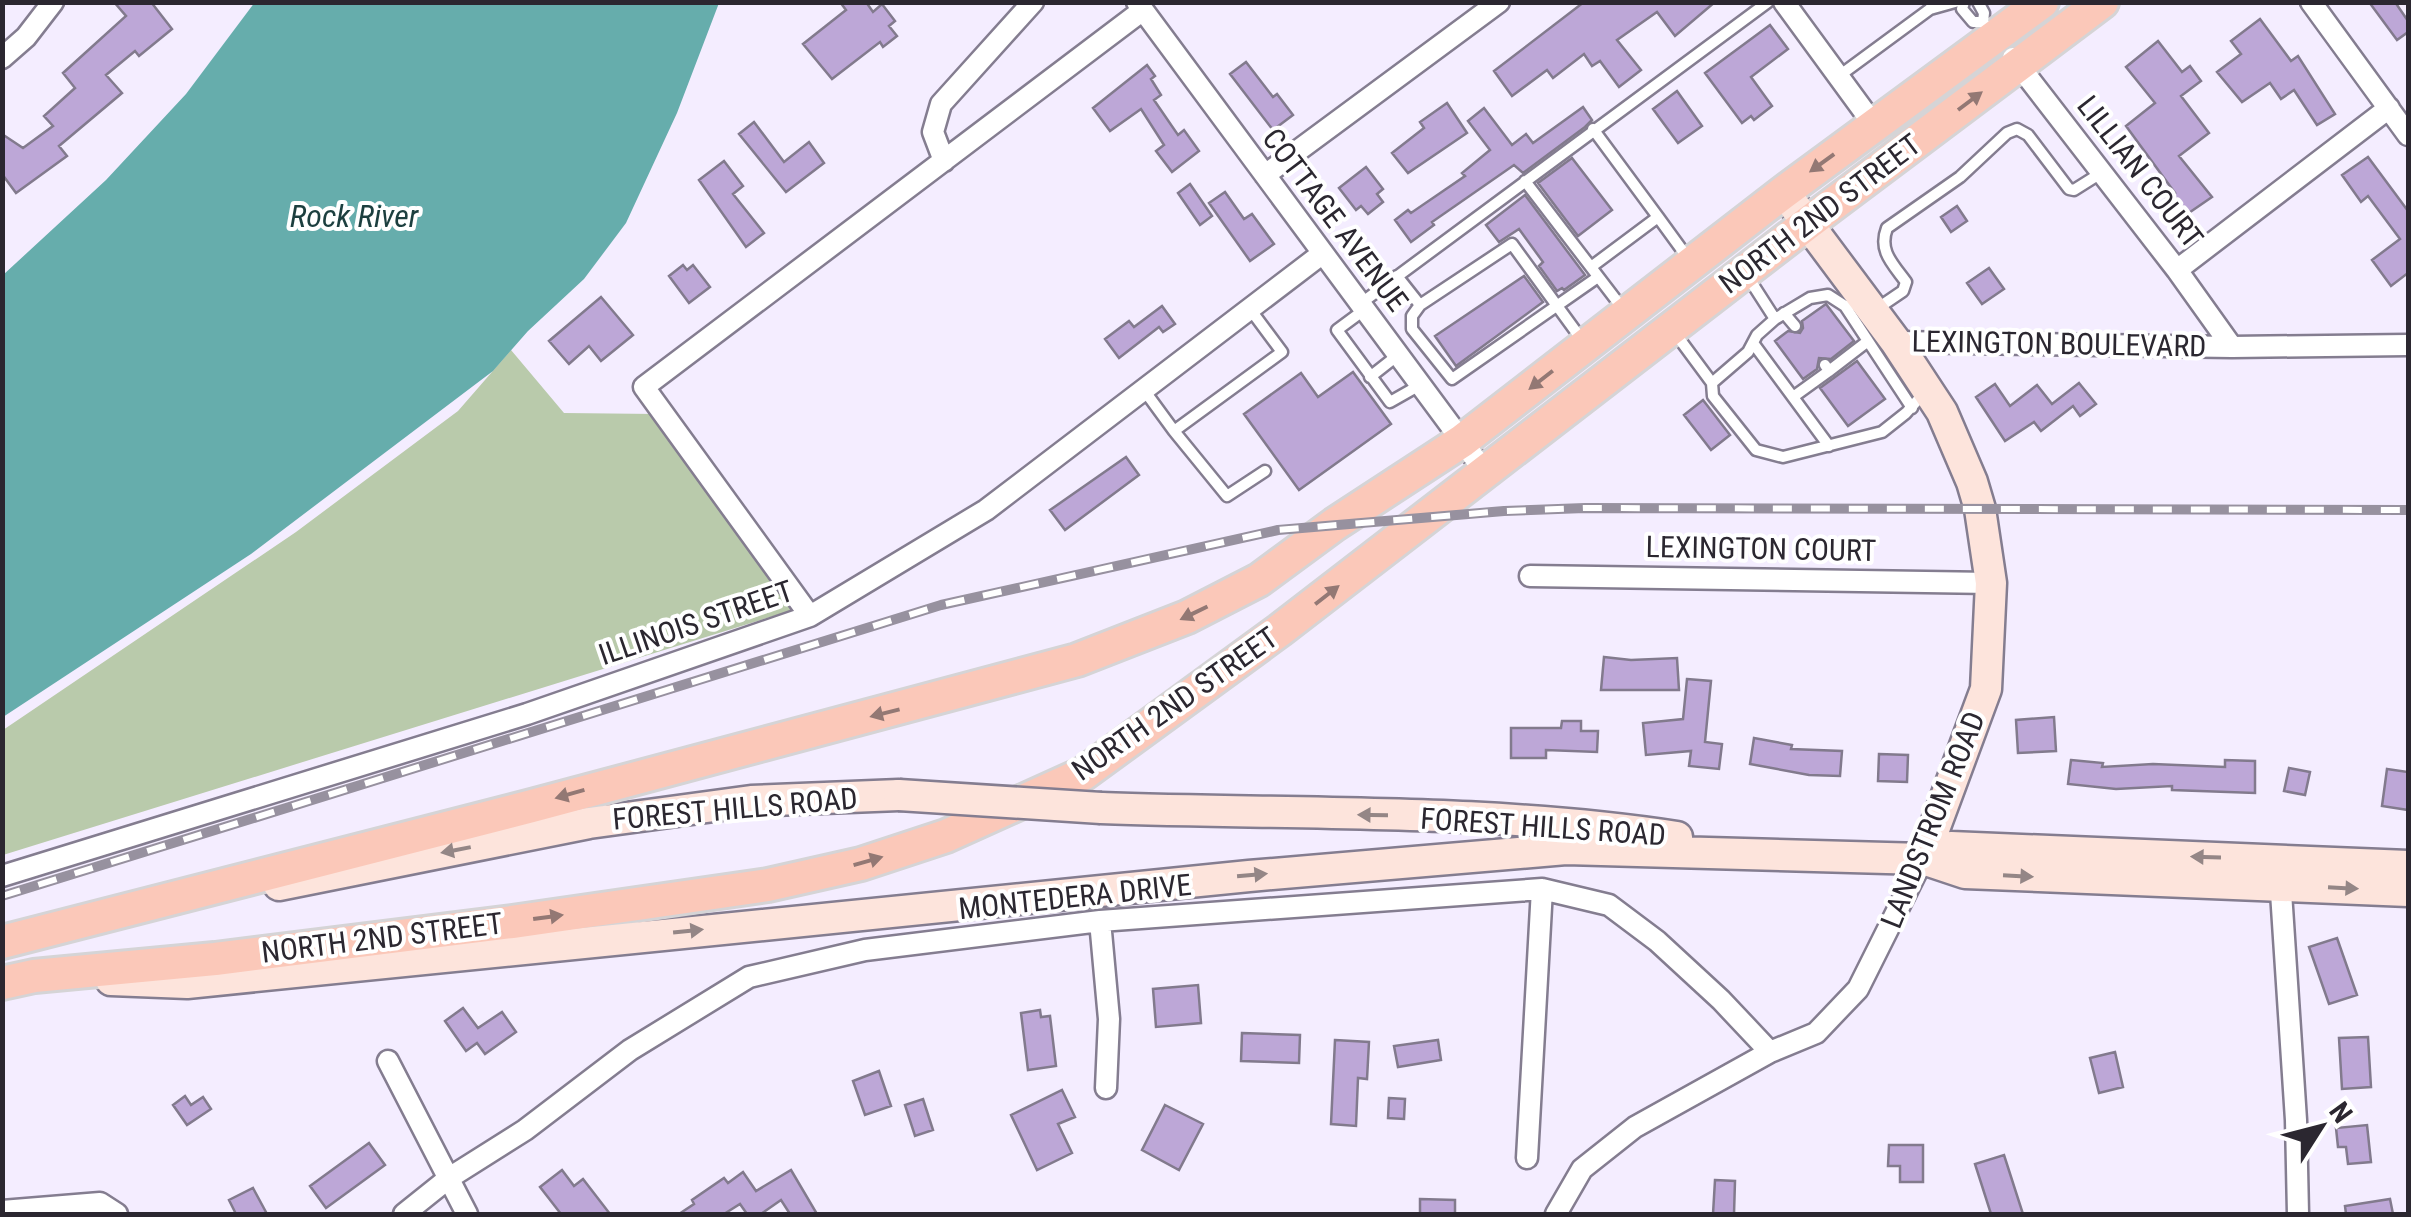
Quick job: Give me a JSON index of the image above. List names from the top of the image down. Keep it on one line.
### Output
{"streets":{"main road":["NORTH 2ND STREET"],"street":["LILLIAN COURT","COTTAGE AVENUE","LEXINGTON BOULEVARD","LEXINGTON COURT","ILLINOIS STREET","FOREST HILLS ROAD","LANDSTROM ROAD","MONTEDERA DRIVE"]},"crossings":[["LILLIAN COURT","NORTH 2ND STREET"],["LILLIAN COURT","LEXINGTON BOULEVARD"],["NORTH 2ND STREET","COTTAGE AVENUE"],["NORTH 2ND STREET","FOREST HILLS ROAD"],["COTTAGE AVENUE","ILLINOIS STREET"],["LEXINGTON BOULEVARD","LANDSTROM ROAD"],["LEXINGTON COURT","LANDSTROM ROAD"],["FOREST HILLS ROAD","LANDSTROM ROAD"],["LANDSTROM ROAD","MONTEDERA DRIVE"]],"water":["Rock River"],"north":"top right"}
